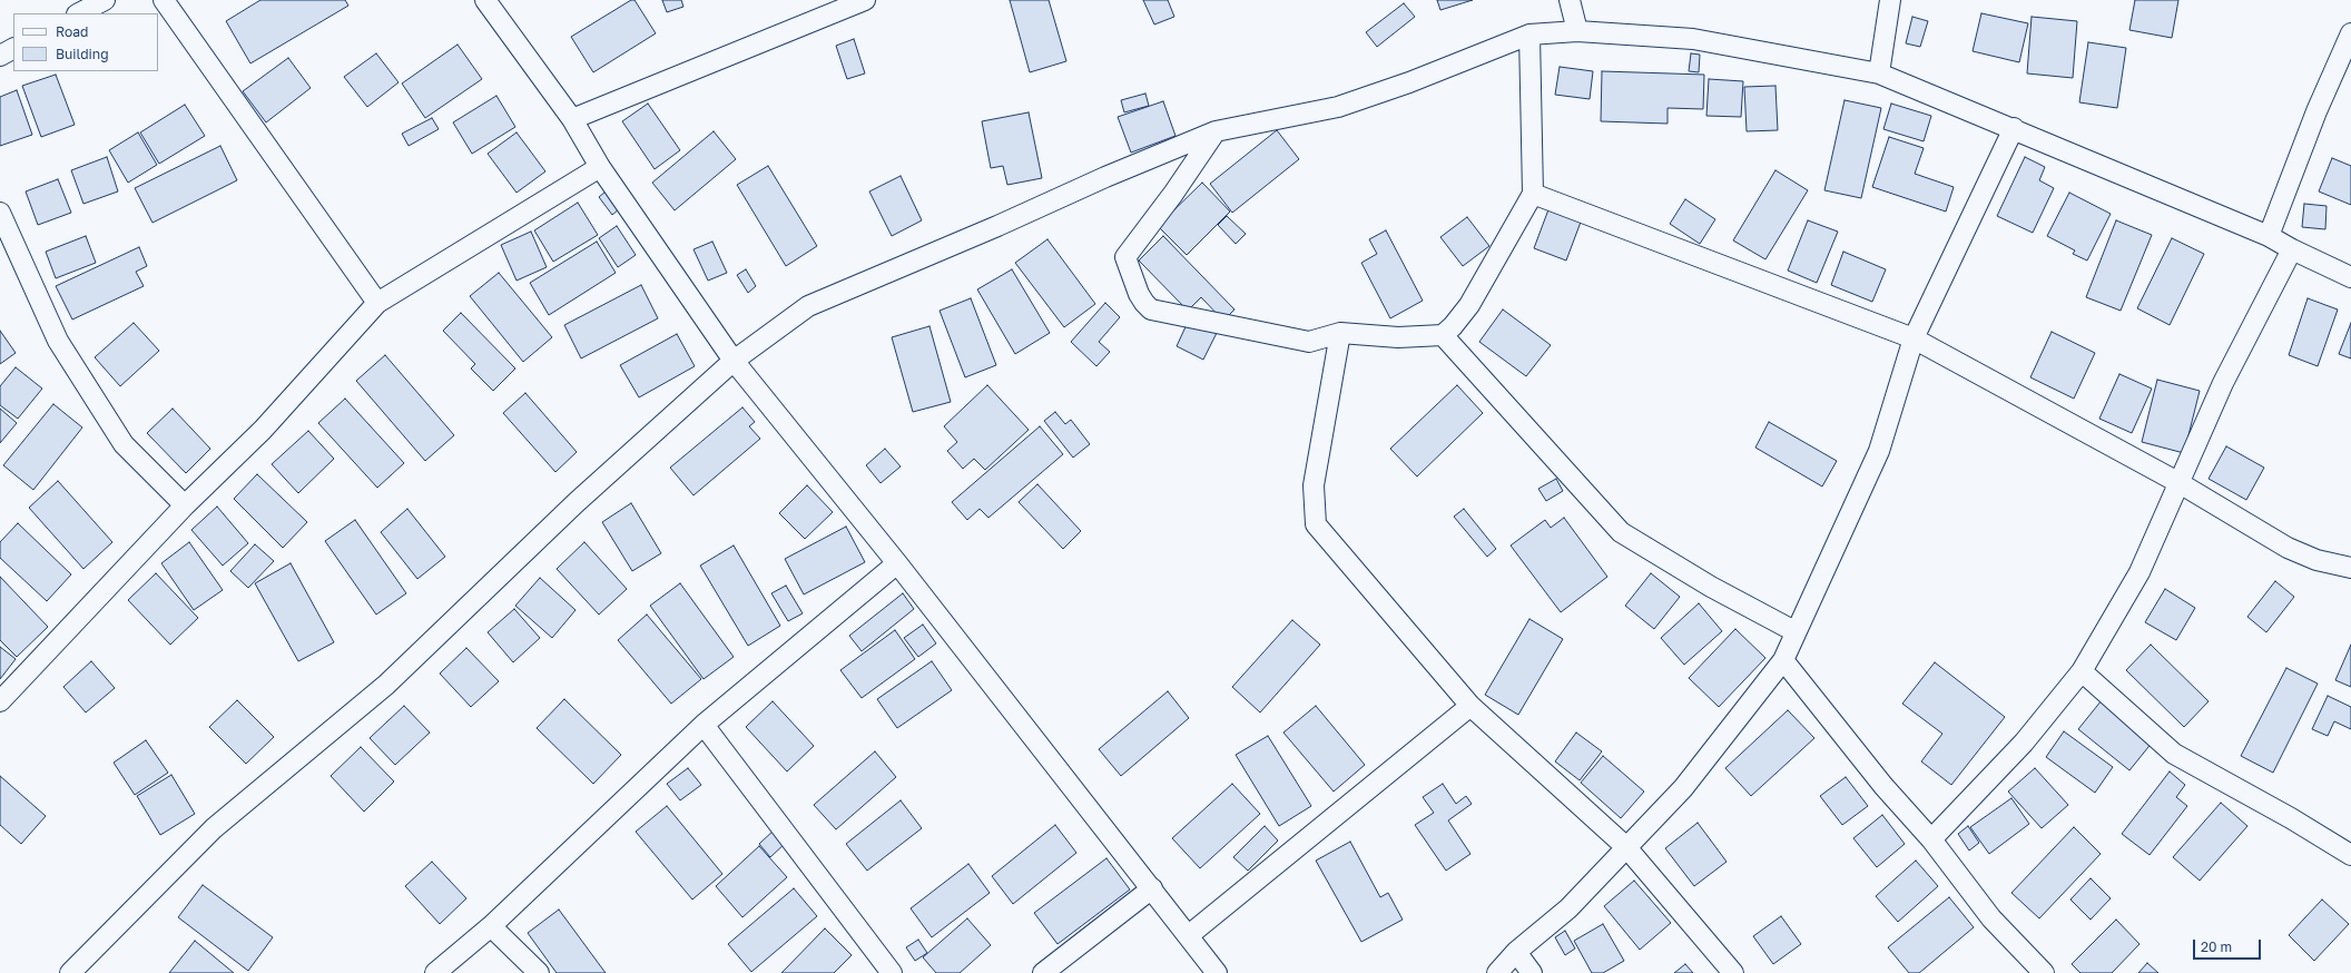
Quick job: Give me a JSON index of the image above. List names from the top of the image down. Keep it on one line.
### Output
{"legend":["Road","Building"],"scale_bar":"20 m"}
